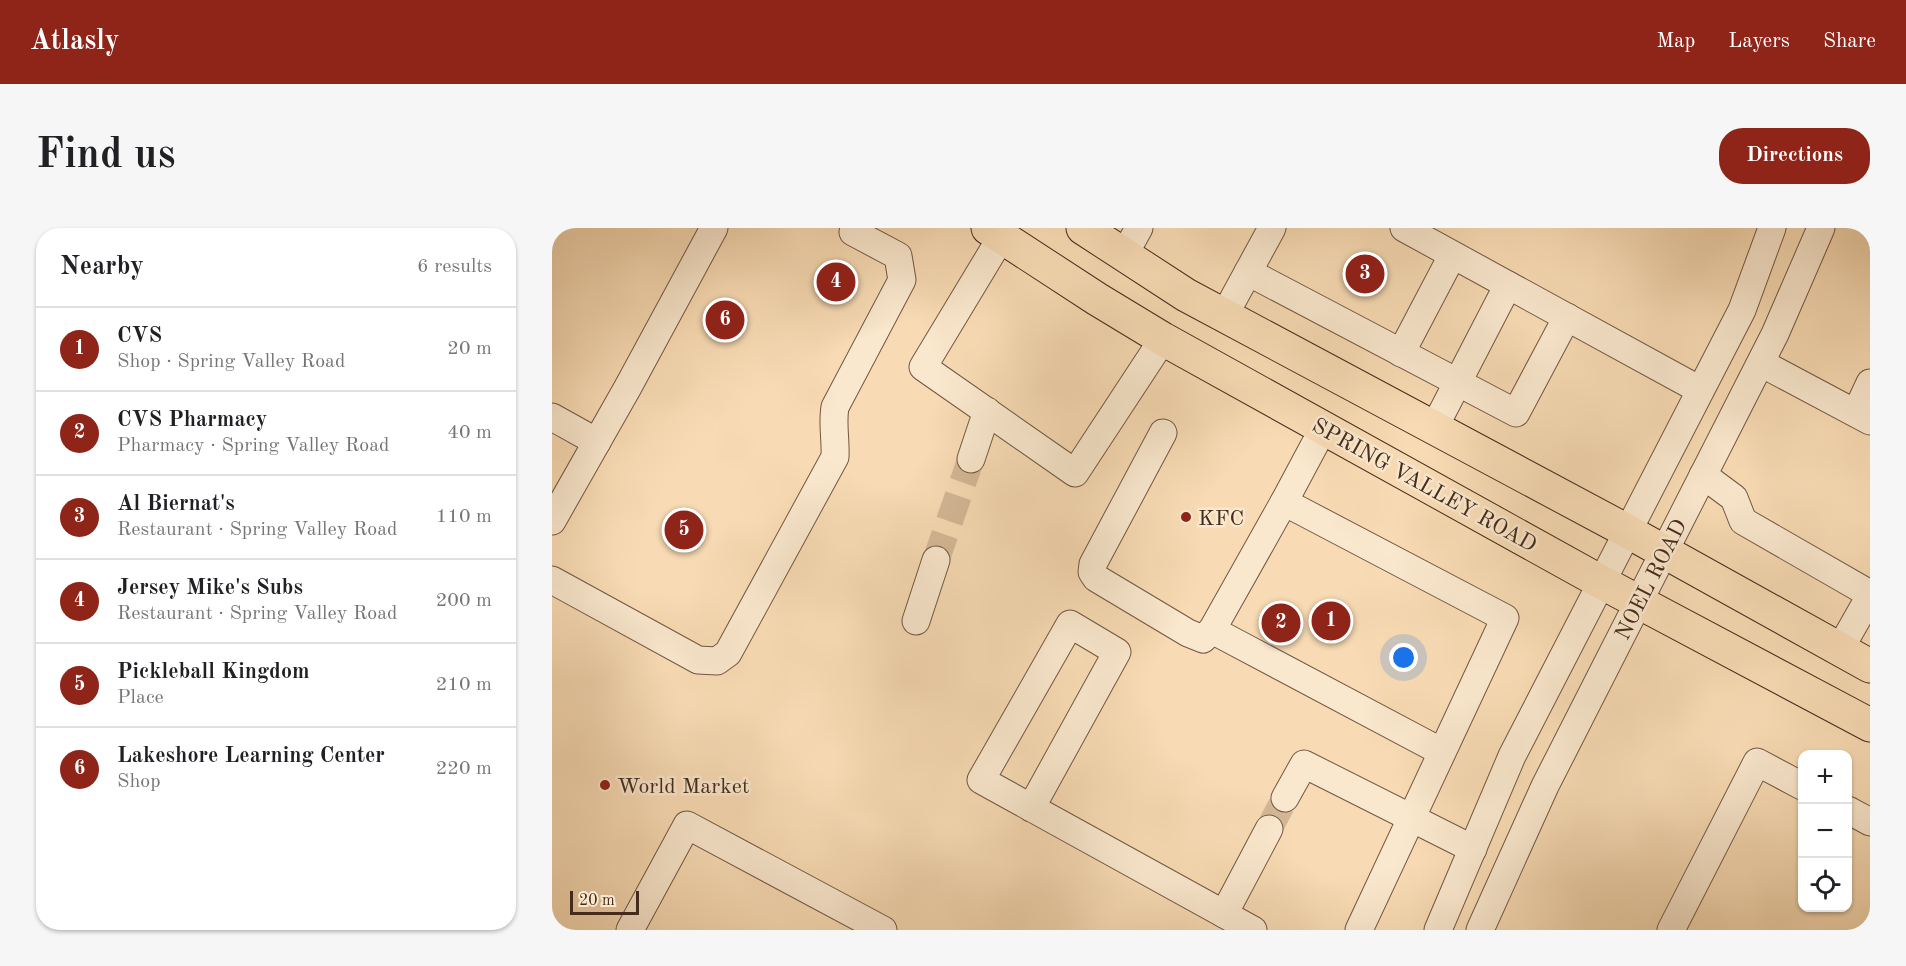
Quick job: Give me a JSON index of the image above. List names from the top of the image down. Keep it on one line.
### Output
{"streets":{"main road":["SPRING VALLEY ROAD"],"street":["NOEL ROAD"]},"crossings":[["SPRING VALLEY ROAD","NOEL ROAD"]],"places":["KFC","World Market"],"scale_bar":"20 m","page":{"header":"Atlasly","nav":["Map","Layers","Share"],"buttons":"Directions","title":"Find us","heading":["Nearby","6 results"],"pins":["3","4","6","5","1","2"],"list":[{"mark":"1","name":"CVS","note":"Shop · Spring Valley Road","value":"20 m"},{"mark":"2","name":"CVS Pharmacy","note":"Pharmacy · Spring Valley Road","value":"40 m"},{"mark":"3","name":"Al Biernat's","note":"Restaurant · Spring Valley Road","value":"110 m"},{"mark":"4","name":"Jersey Mike's Subs","note":"Restaurant · Spring Valley Road","value":"200 m"},{"mark":"5","name":"Pickleball Kingdom","note":"Place","value":"210 m"},{"mark":"6","name":"Lakeshore Learning Center","note":"Shop","value":"220 m"}],"map_buttons":["+","−"],"scale":"20 m"}}
